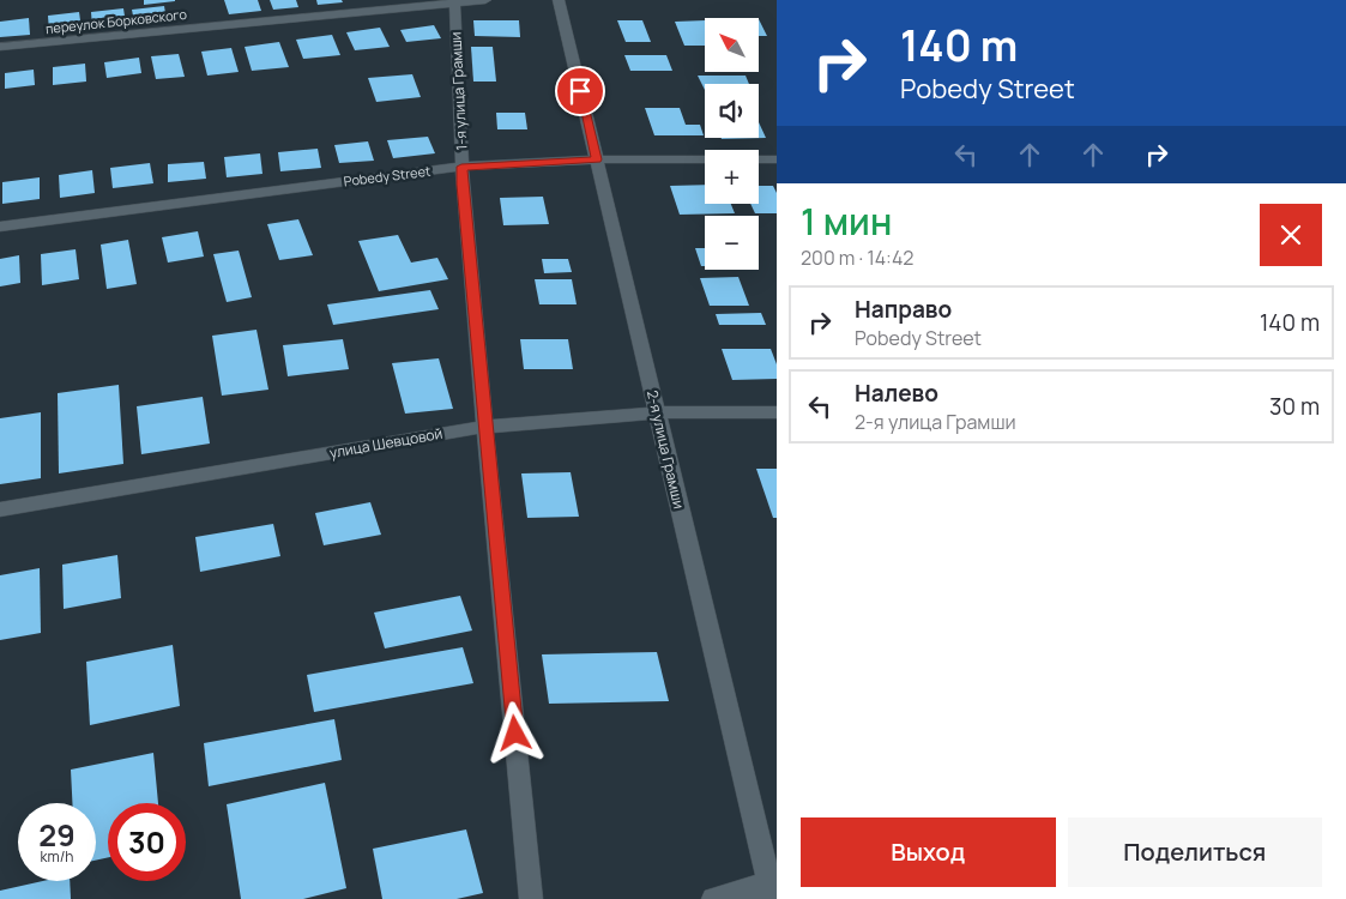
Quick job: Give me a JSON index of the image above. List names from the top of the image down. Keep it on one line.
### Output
{"streets":{"street":["переулок Борковского","1-я улица Грамши","Pobedy Street","улица Шевцовой","2-я улица Грамши"]},"crossings":[["переулок Борковского","1-я улица Грамши"],["1-я улица Грамши","Pobedy Street"],["1-я улица Грамши","улица Шевцовой"],["Pobedy Street","2-я улица Грамши"],["улица Шевцовой","2-я улица Грамши"]],"north":"top left","page":{"turn":["140 m","Pobedy Street"],"map_buttons":["+","−"],"heading":["1 мин","200 m · 14:42"],"list":[{"name":"Направо","note":"Pobedy Street","value":"140 m"},{"name":"Налево","note":"2-я улица Грамши","value":"30 m"}],"speed":"29 km/h","limit":"30","buttons":["Выход","Поделиться"]}}
